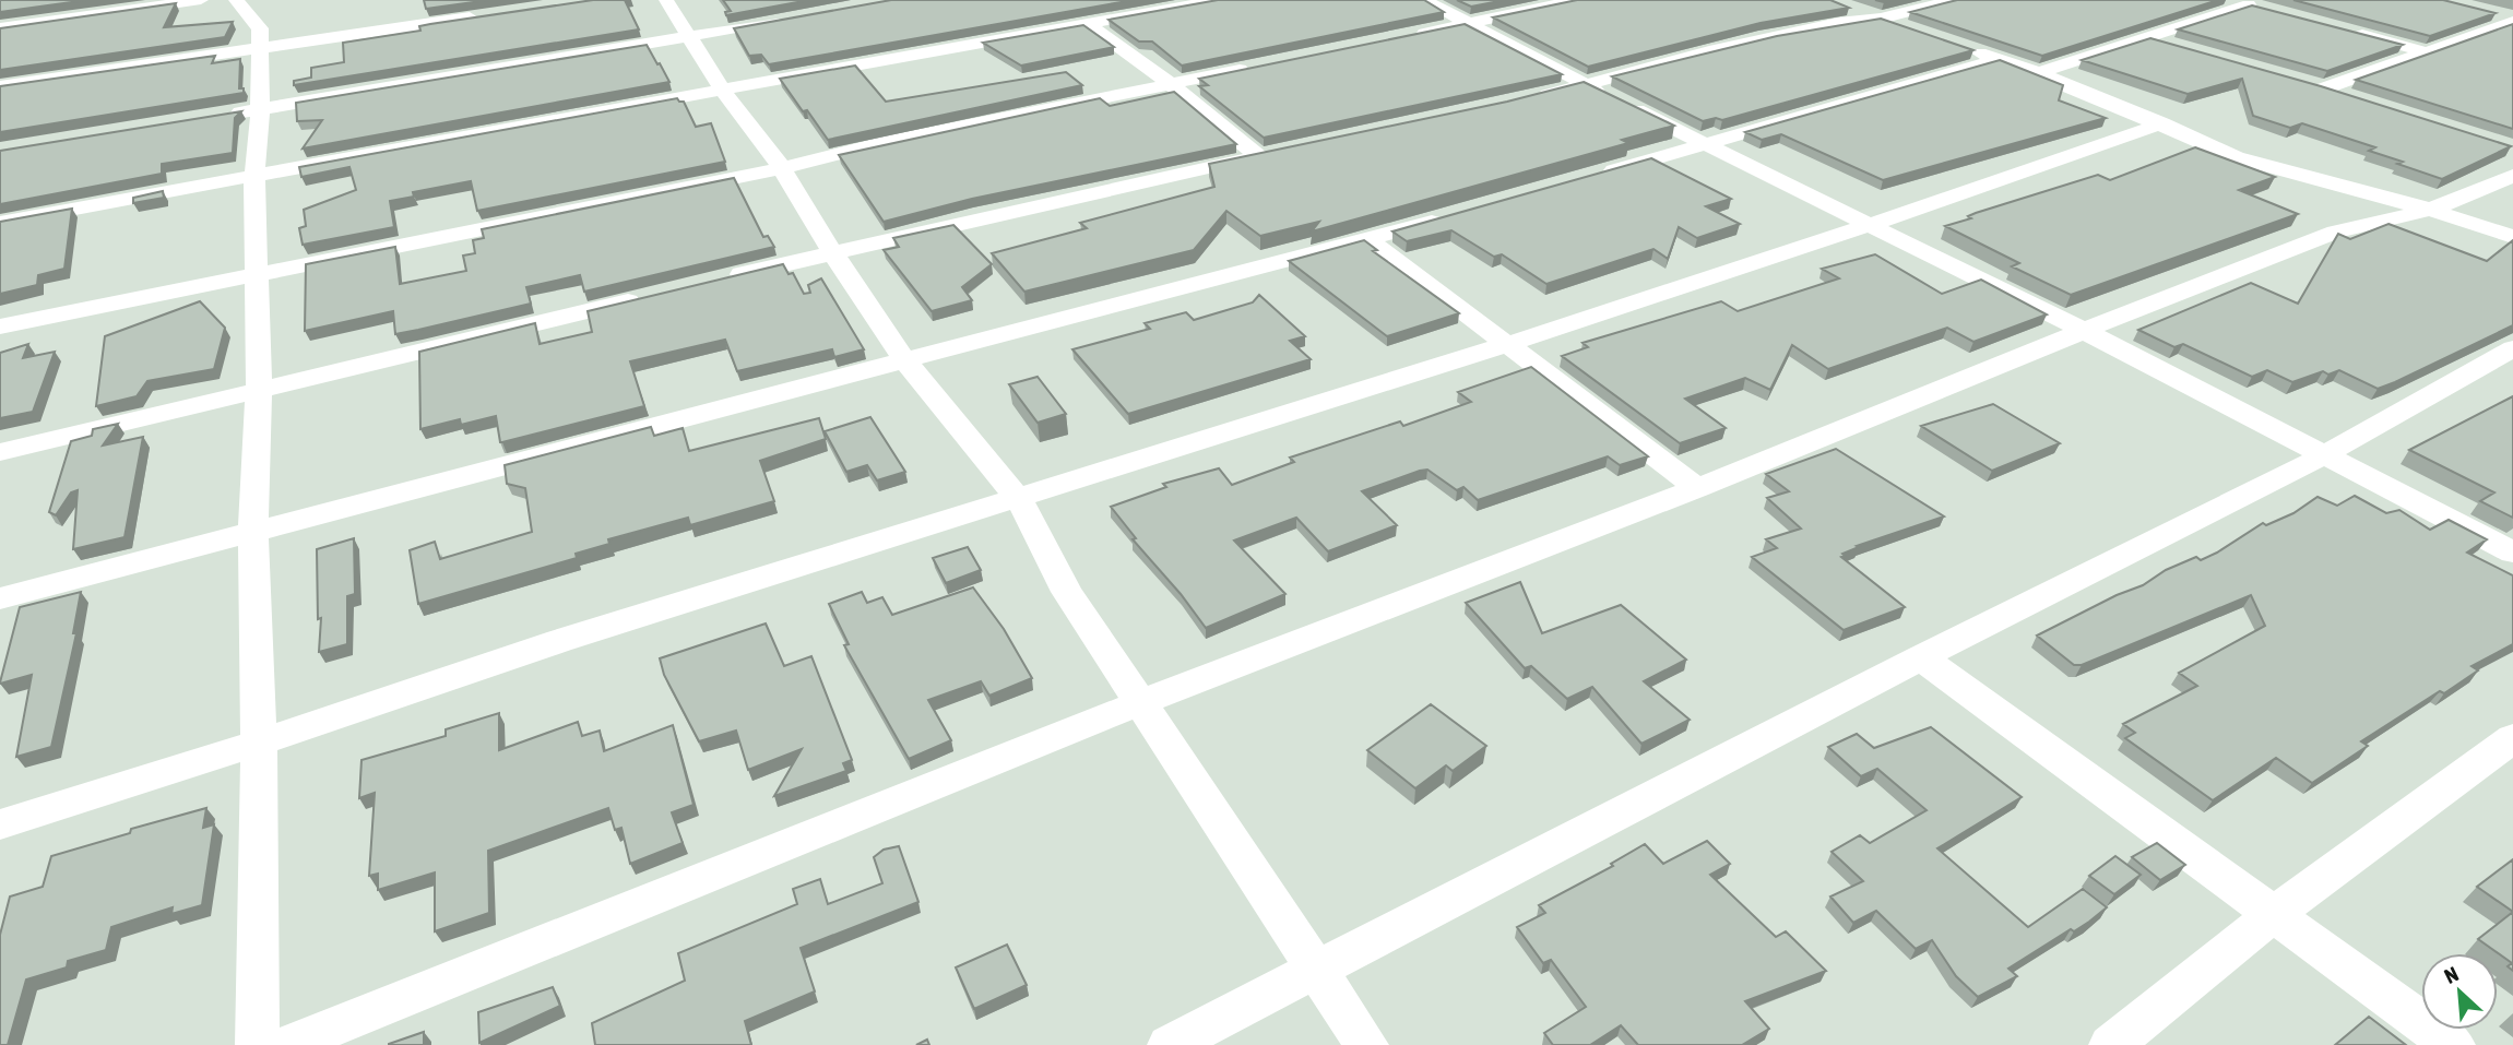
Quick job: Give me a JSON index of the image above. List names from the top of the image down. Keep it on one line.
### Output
{"north":"top left"}
